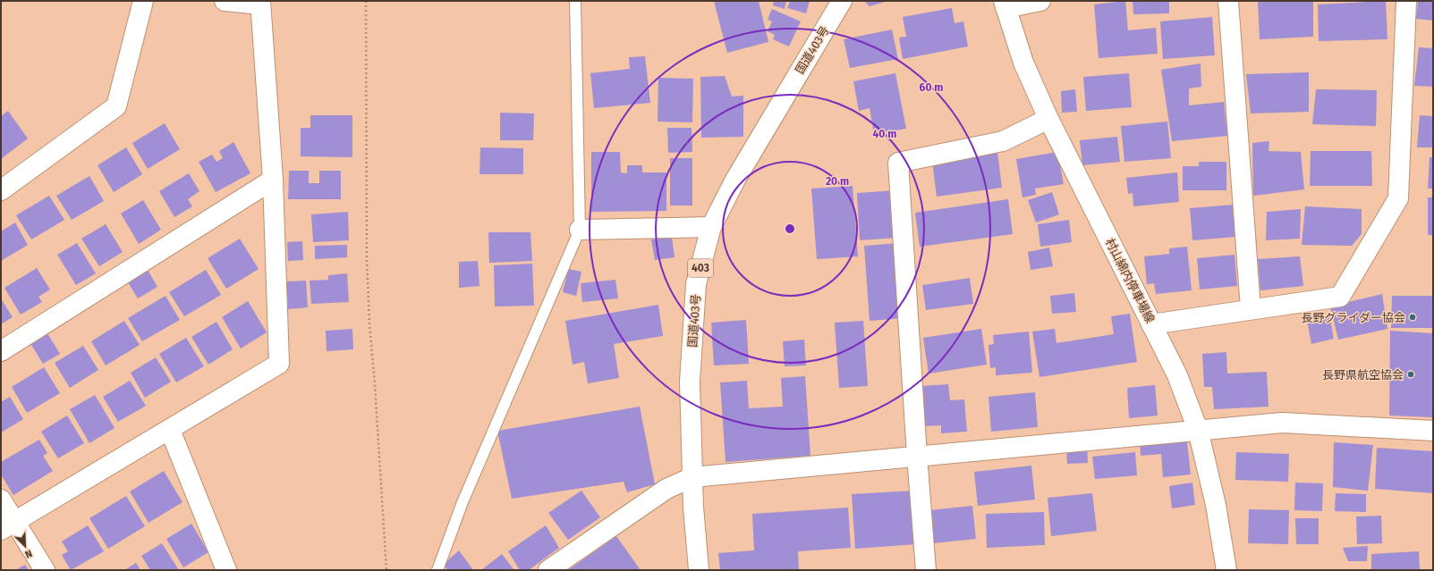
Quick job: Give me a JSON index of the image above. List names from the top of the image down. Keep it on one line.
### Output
{"streets":{"main road":["国道403号","403","村山綿内停車場線"]},"places":["長野グライダー協会","長野県航空協会"],"north":"bottom right","rings":["60 m","40 m","20 m"]}
